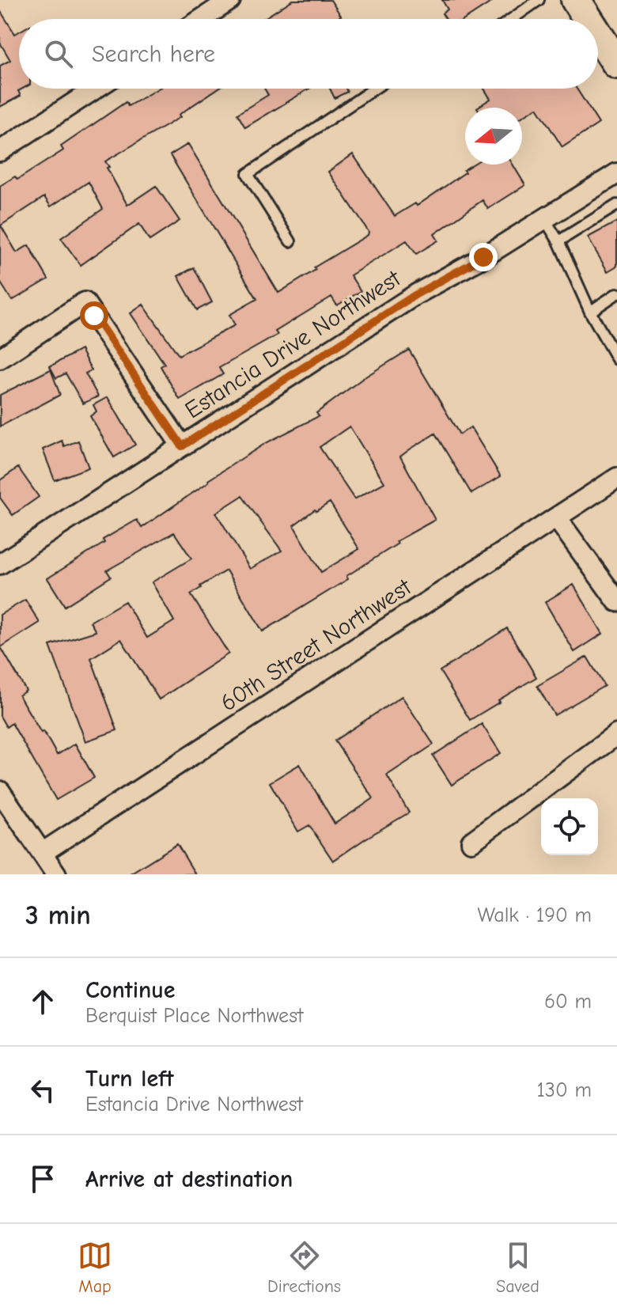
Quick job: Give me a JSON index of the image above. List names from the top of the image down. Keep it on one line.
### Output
{"streets":{"street":["Estancia Drive Northwest","60th Street Northwest"]},"north":"left","page":{"search":"Search here","heading":["3 min","Walk · 190 m"],"list":[["Continue","Berquist Place Northwest","60 m"],["Turn left","Estancia Drive Northwest","130 m"],"Arrive at destination"],"nav":["Map","Directions","Saved"]}}
